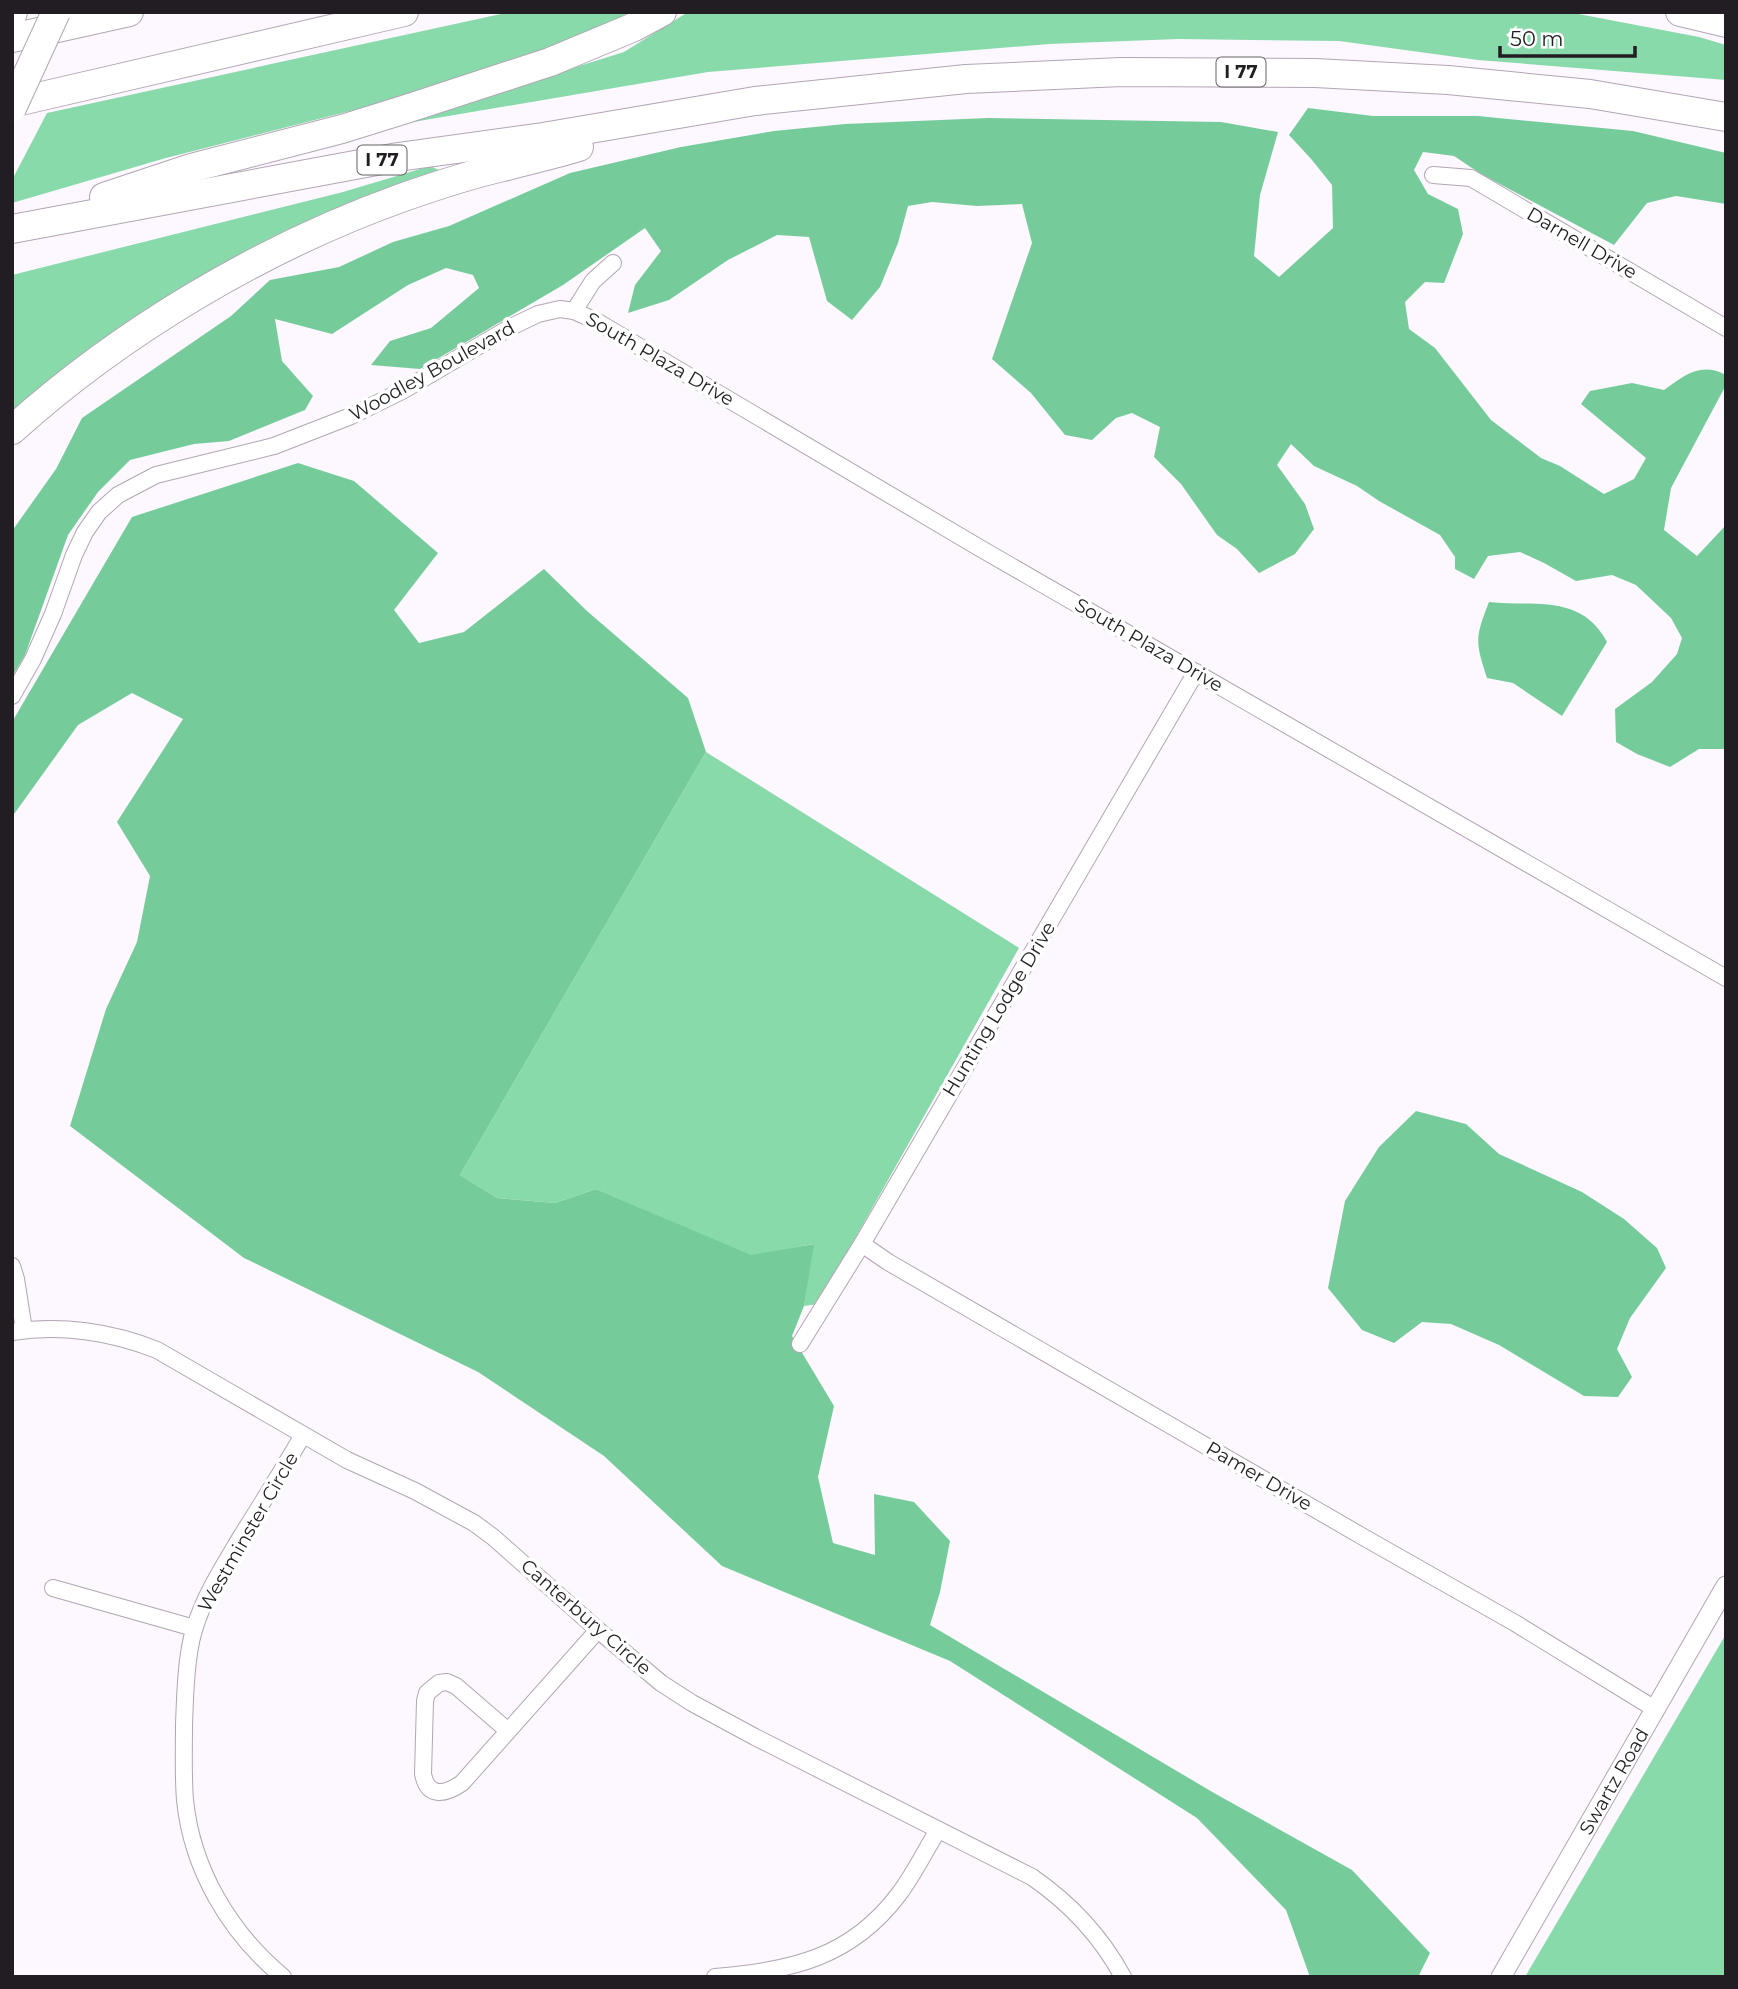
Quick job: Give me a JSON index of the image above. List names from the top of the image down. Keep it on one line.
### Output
{"streets":{"highway":["I 77"],"street":["Darnell Drive","South Plaza Drive","Woodley Boulevard","Hunting Lodge Drive","Pamer Drive","Westminster Circle","Canterbury Circle","Swartz Road"]},"crossings":[["South Plaza Drive","Woodley Boulevard"],["South Plaza Drive","Hunting Lodge Drive"],["Hunting Lodge Drive","Pamer Drive"],["Pamer Drive","Swartz Road"],["Westminster Circle","Canterbury Circle"]],"scale_bar":"50 m"}
